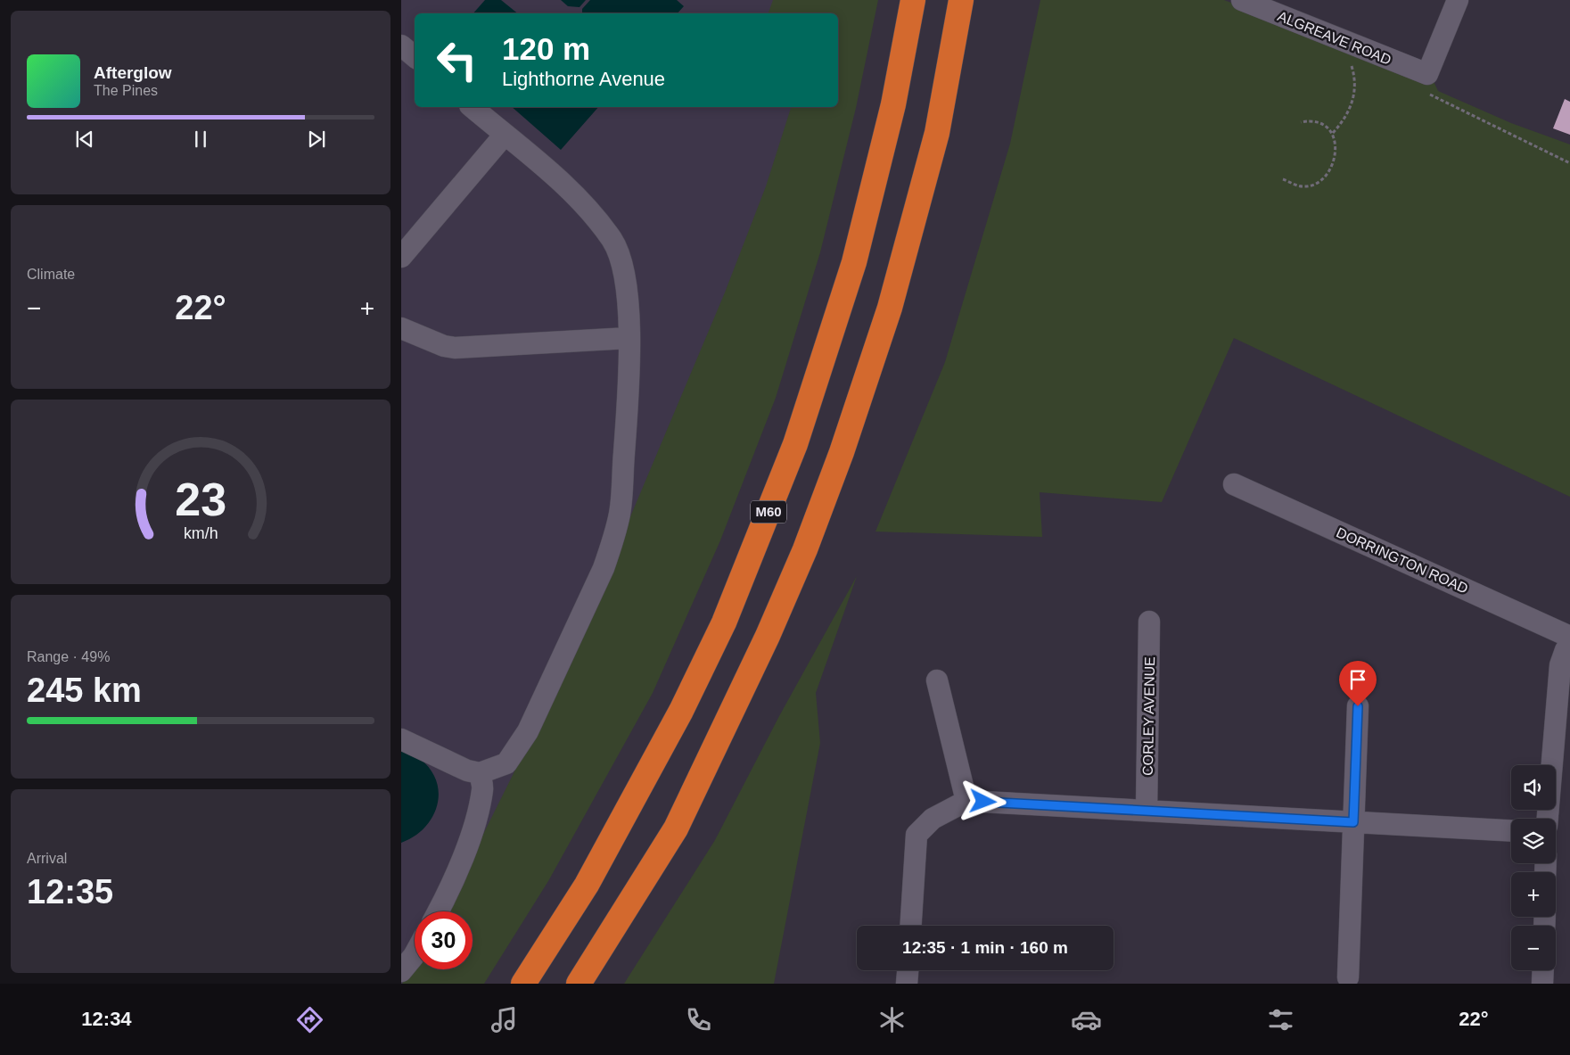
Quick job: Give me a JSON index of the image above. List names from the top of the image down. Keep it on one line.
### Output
{"streets":{"highway":["M60"],"street":["ALGREAVE ROAD","DORRINGTON ROAD","CORLEY AVENUE"]},"page":{"turn":["120 m","Lighthorne Avenue"],"song":["Afterglow","The Pines"],"tile":["Climate",["Range · 49%","245 km"],["Arrival","12:35"]],"heat":["−","22°","+"],"map_buttons":["+","−"],"limit":"30","trip":"12:35 · 1 min · 160 m","tabs":["12:34","22°"],"gauge":["23","km/h"]}}
